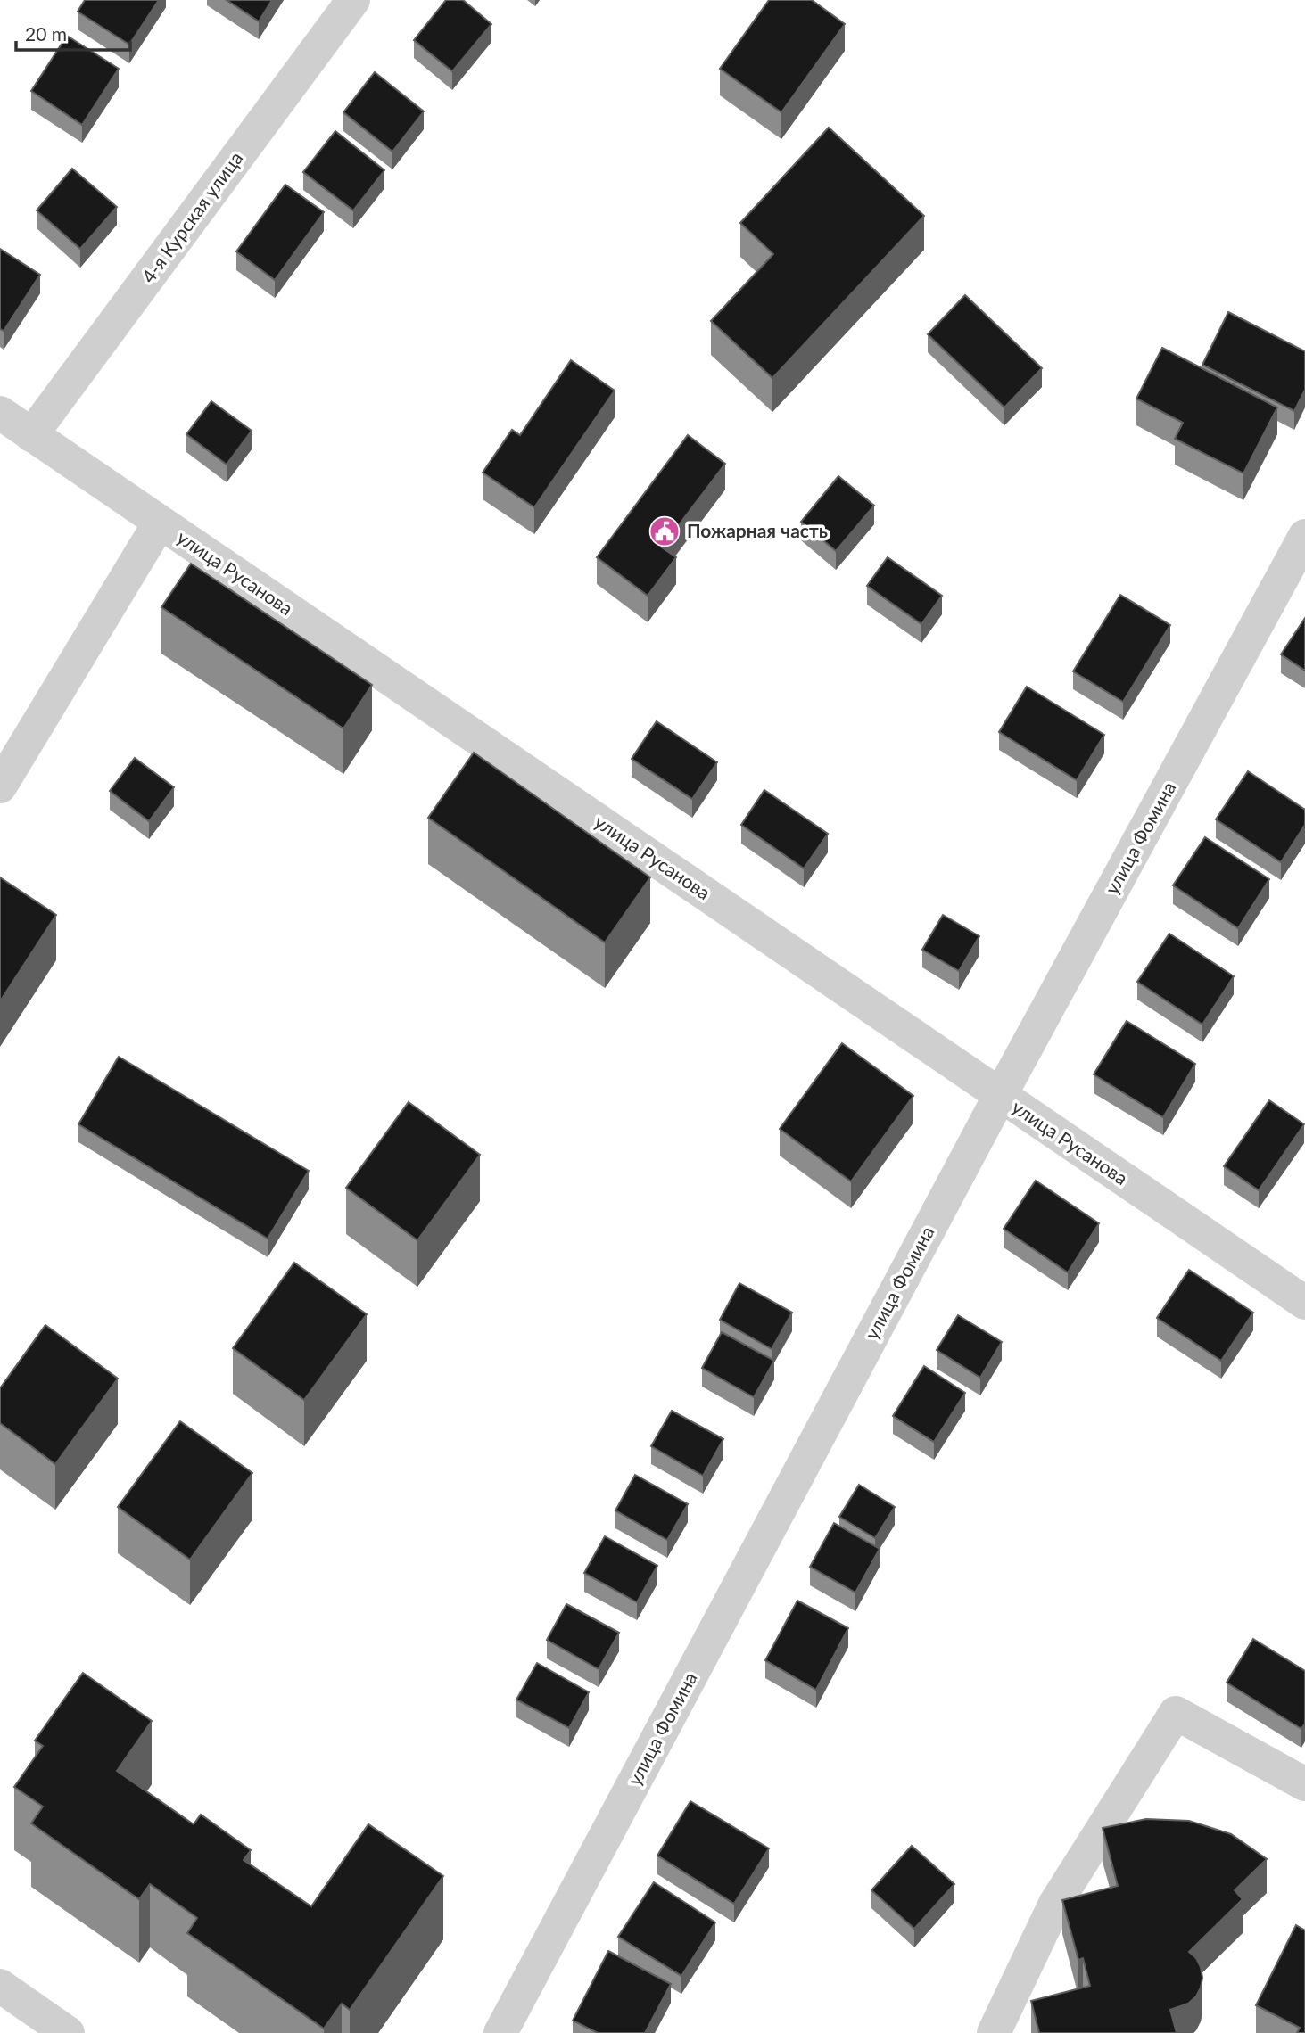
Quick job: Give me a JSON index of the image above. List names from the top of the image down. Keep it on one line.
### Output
{"streets":{"street":["4-я Курская улица","улица Русанова","улица Фомина"]},"crossings":[["4-я Курская улица","улица Русанова"],["улица Русанова","улица Фомина"]],"places":{"public building":["Пожарная часть"]},"scale_bar":"20 m"}
